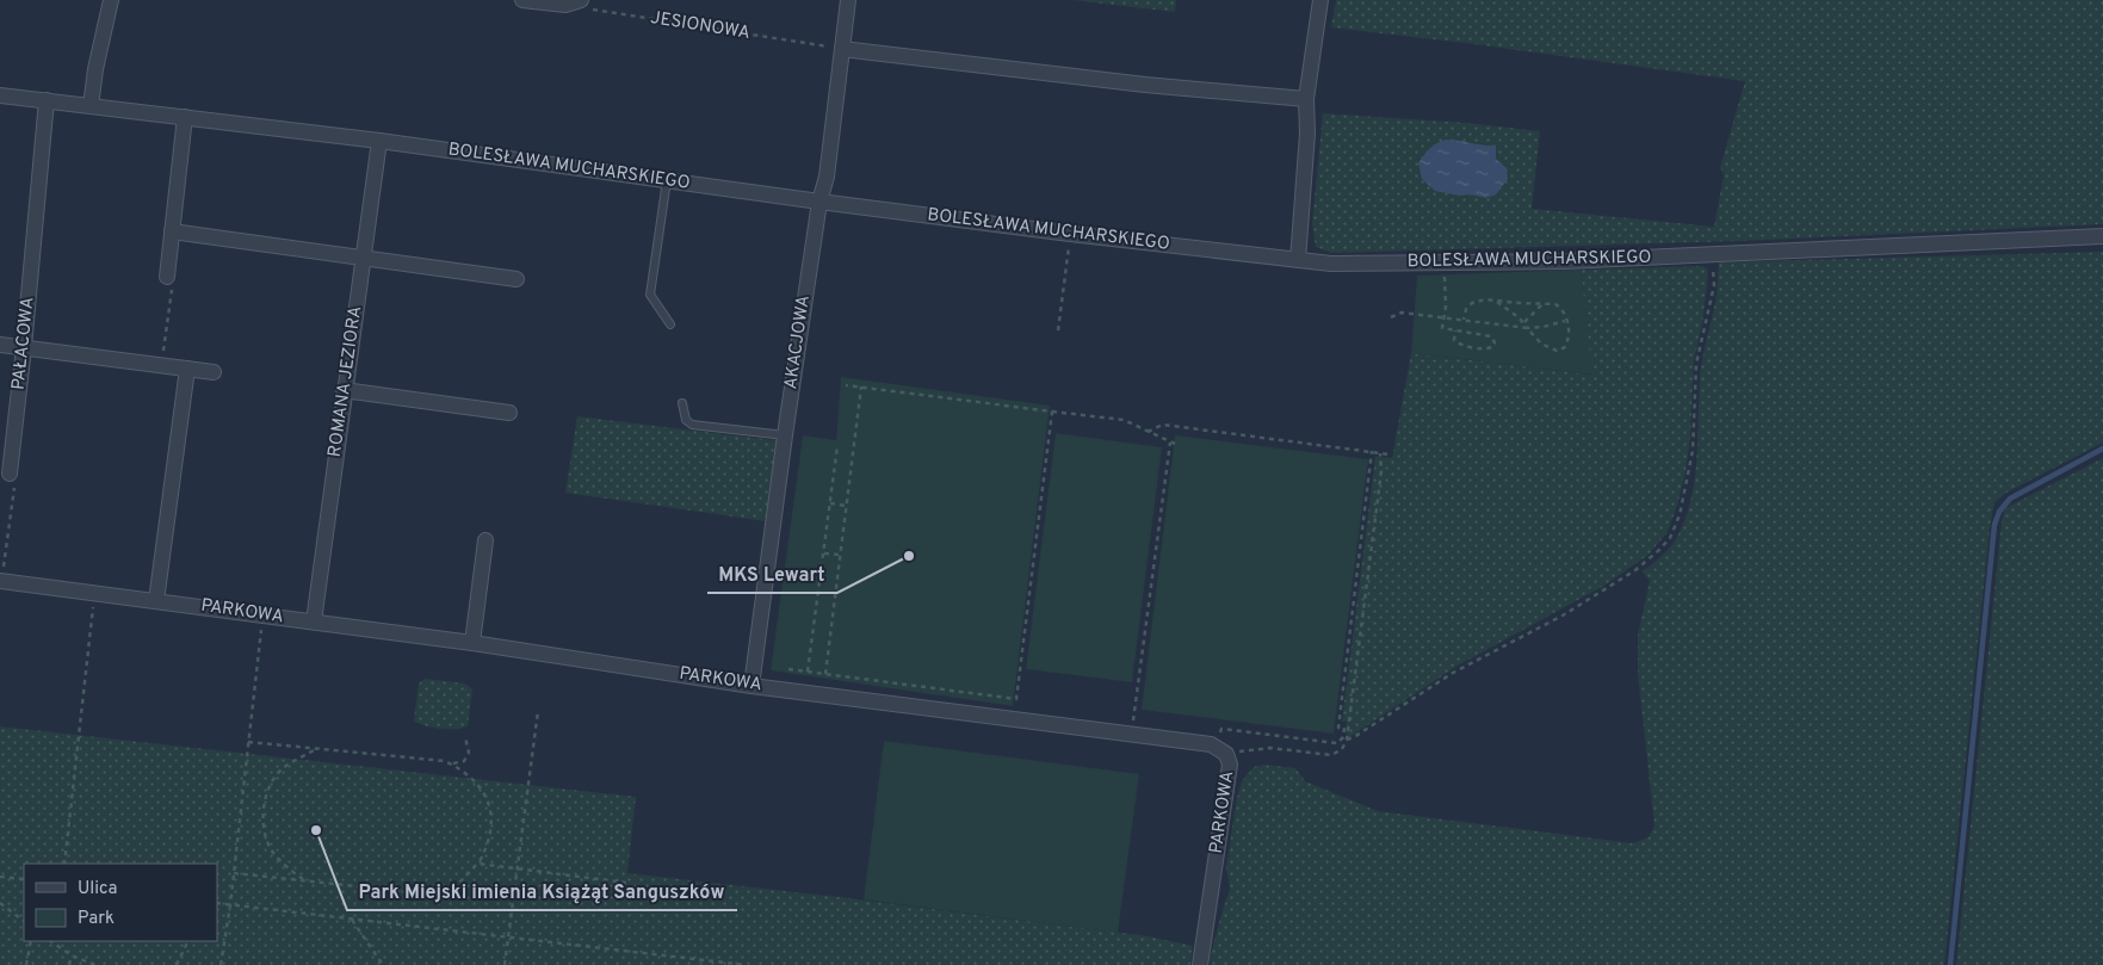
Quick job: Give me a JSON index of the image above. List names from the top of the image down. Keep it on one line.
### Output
{"streets":{"street":["BOLESŁAWA MUCHARSKIEGO","AKACJOWA","PAŁACOWA","ROMANA JEZIORA","PARKOWA"],"path":["JESIONOWA"]},"crossings":[["JESIONOWA","AKACJOWA"],["BOLESŁAWA MUCHARSKIEGO","AKACJOWA"],["BOLESŁAWA MUCHARSKIEGO","PAŁACOWA"],["BOLESŁAWA MUCHARSKIEGO","ROMANA JEZIORA"],["AKACJOWA","PARKOWA"],["ROMANA JEZIORA","PARKOWA"]],"places":["MKS Lewart","Park Miejski imienia Książąt Sanguszków"],"legend":["Ulica","Park"]}
